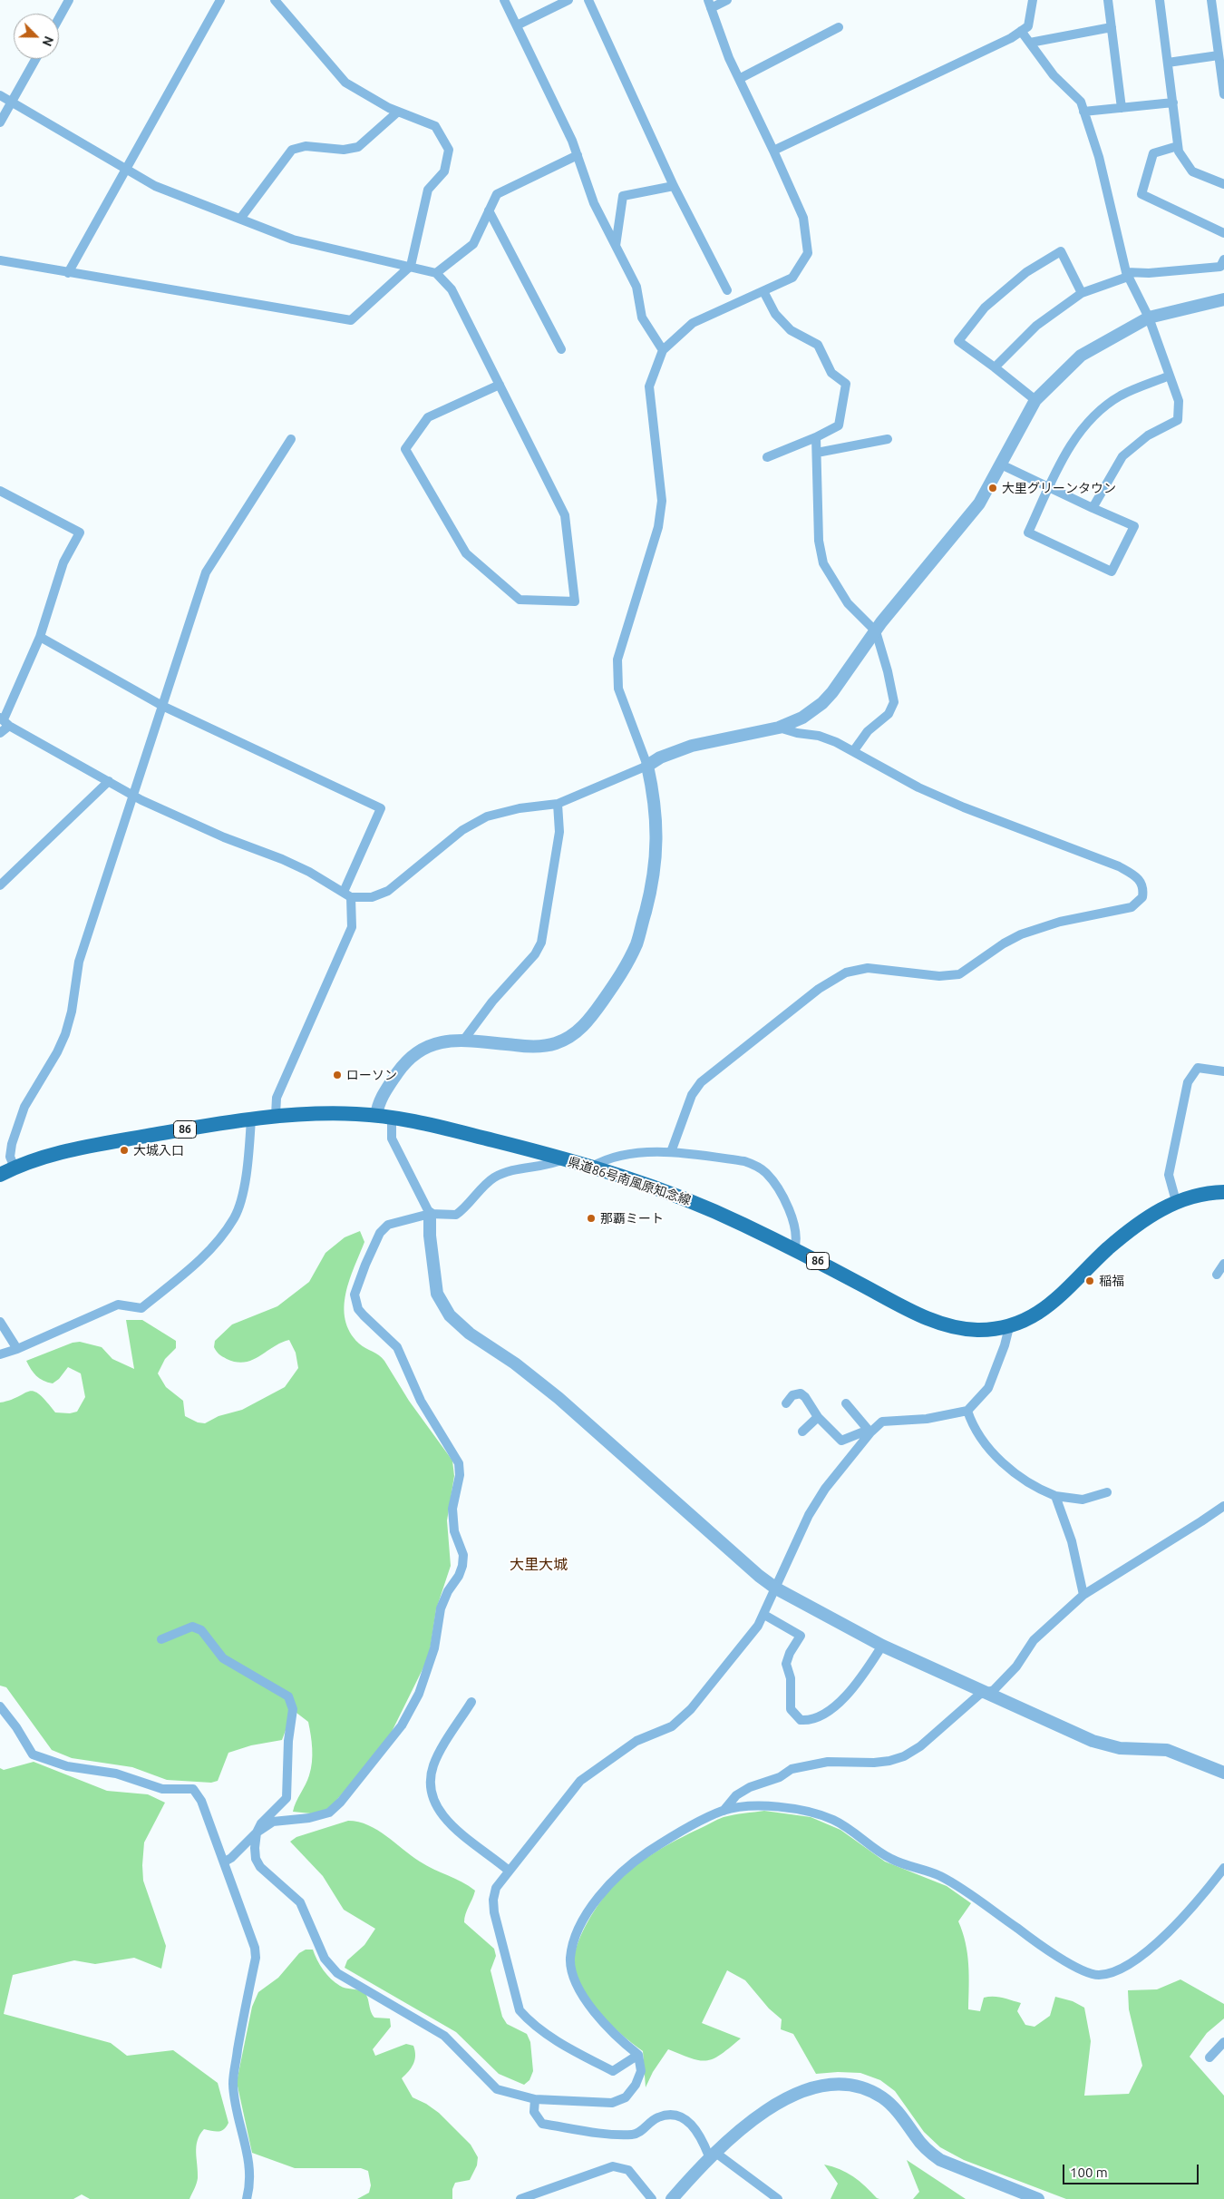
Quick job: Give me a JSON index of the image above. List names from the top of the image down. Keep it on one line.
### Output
{"streets":{"main road":["86","県道86号南風原知念線"]},"districts":["大里大城"],"places":["大里グリーンタウン","ローソン","大城入口","那覇ミート","稲福"],"scale_bar":"100 m","north":"bottom right"}
